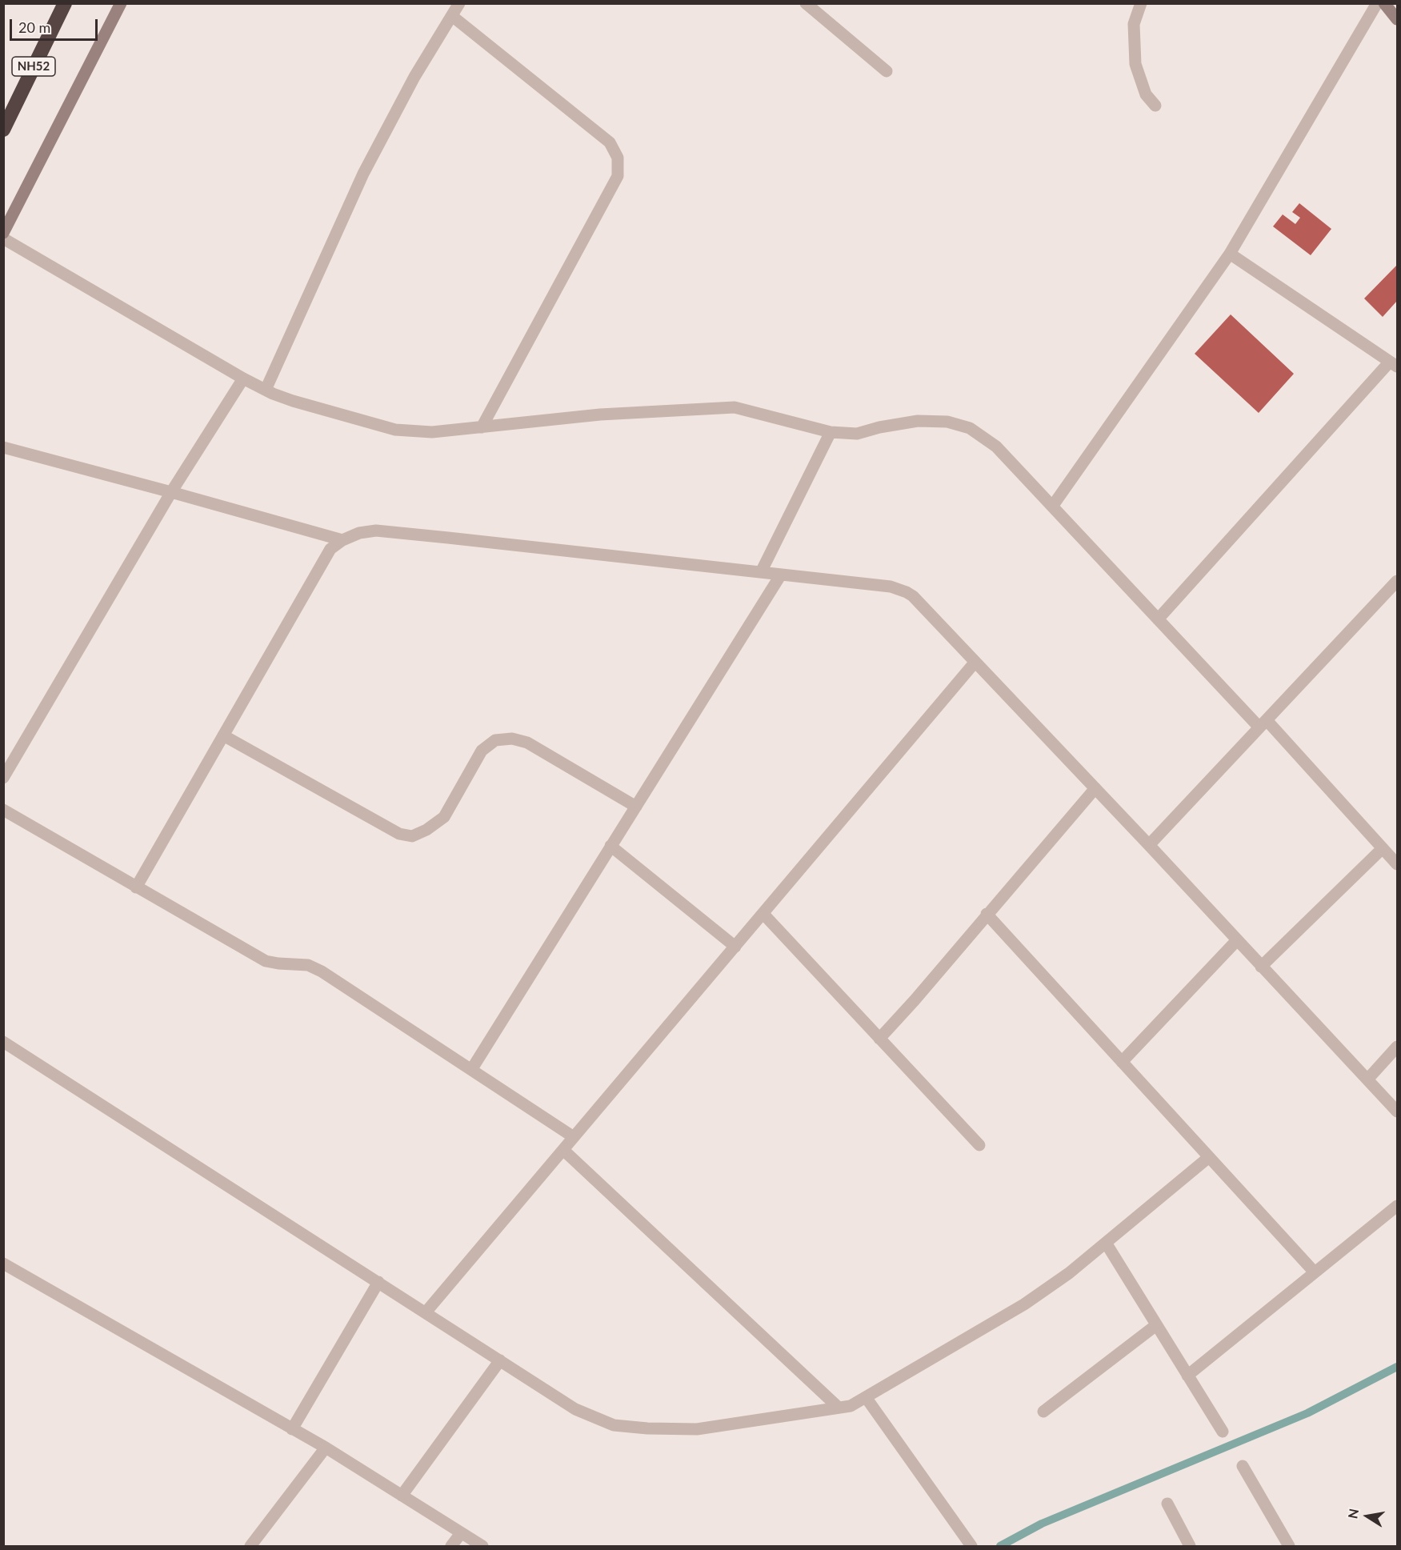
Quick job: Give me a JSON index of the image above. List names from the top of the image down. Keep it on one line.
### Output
{"streets":{"highway":["NH52"]},"scale_bar":"20 m","north":"left"}
